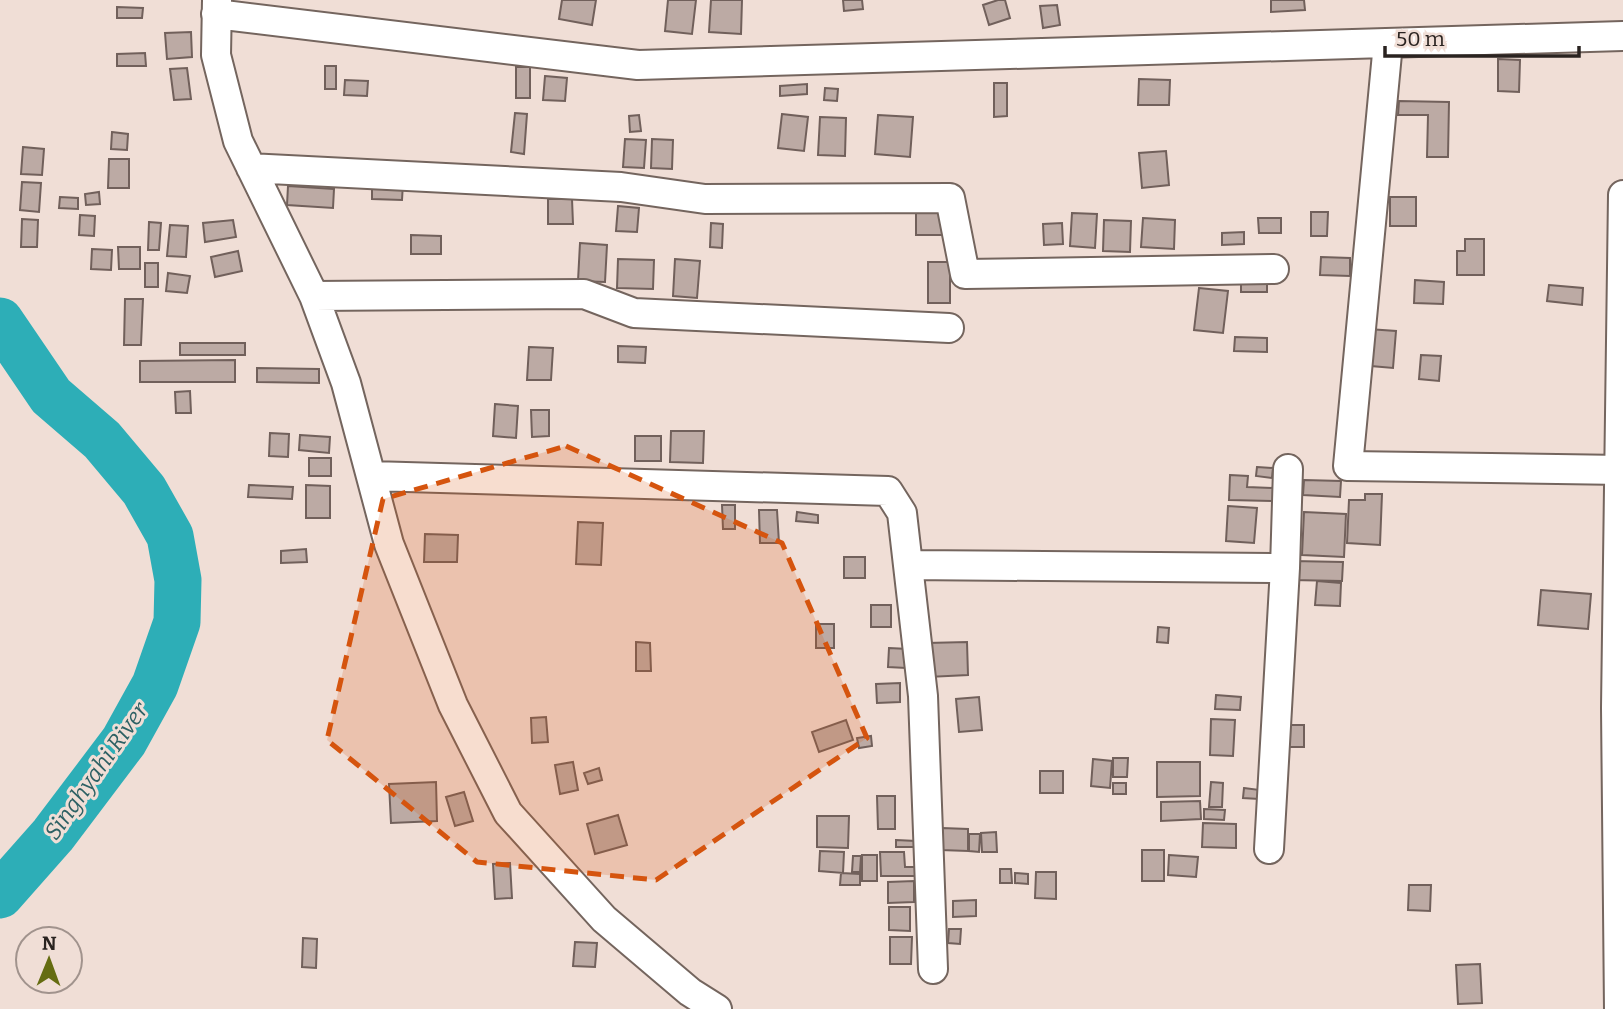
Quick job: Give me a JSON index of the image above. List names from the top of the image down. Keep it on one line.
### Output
{"water":["Singhyahi River"],"scale_bar":"50 m","north":"top"}
